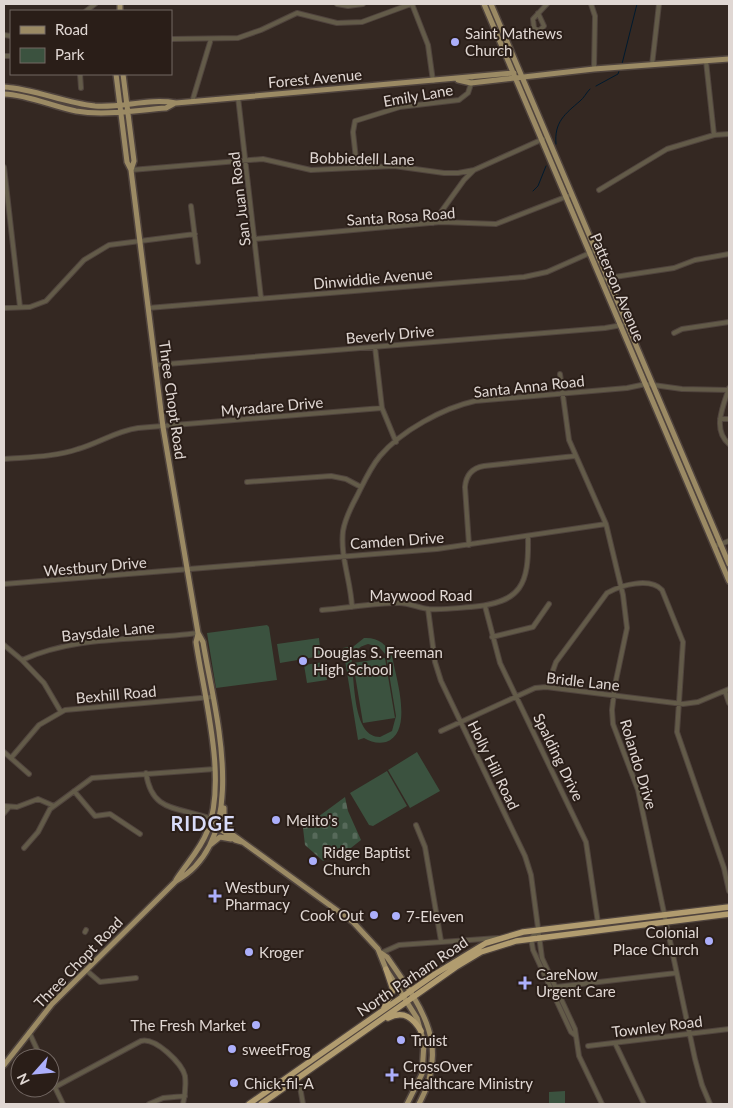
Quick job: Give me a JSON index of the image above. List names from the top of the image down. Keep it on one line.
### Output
{"streets":{"highway":["North Parham Road"],"main road":["Forest Avenue","Patterson Avenue","Three Chopt Road"],"street":["Emily Lane","Bobbiedell Lane","San Juan Road","Santa Rosa Road","Dinwiddie Avenue","Beverly Drive","Santa Anna Road","Myradare Drive","Camden Drive","Westbury Drive","Maywood Road","Baysdale Lane","Bridle Lane","Bexhill Road","Spalding Drive","Rolando Drive","Holly Hill Road","Townley Road"]},"crossings":[["Forest Avenue","Emily Lane"],["Forest Avenue","San Juan Road"],["Forest Avenue","Patterson Avenue"],["Forest Avenue","Three Chopt Road"],["Emily Lane","Bobbiedell Lane"],["Bobbiedell Lane","San Juan Road"],["Bobbiedell Lane","Three Chopt Road"],["San Juan Road","Santa Rosa Road"],["San Juan Road","Dinwiddie Avenue"],["Santa Rosa Road","Patterson Avenue"],["Dinwiddie Avenue","Patterson Avenue"],["Dinwiddie Avenue","Three Chopt Road"],["Patterson Avenue","Beverly Drive"],["Patterson Avenue","Santa Anna Road"],["Beverly Drive","Three Chopt Road"],["Santa Anna Road","Camden Drive"],["Santa Anna Road","Maywood Road"],["Santa Anna Road","Rolando Drive"],["Three Chopt Road","Myradare Drive"],["Three Chopt Road","Camden Drive"],["Three Chopt Road","Westbury Drive"],["Three Chopt Road","Baysdale Lane"],["Three Chopt Road","Bexhill Road"],["Camden Drive","Westbury Drive"],["Camden Drive","Maywood Road"],["Camden Drive","Rolando Drive"],["Maywood Road","Spalding Drive"],["Maywood Road","Holly Hill Road"],["Bridle Lane","Spalding Drive"],["Bridle Lane","Rolando Drive"],["Bridle Lane","Holly Hill Road"],["Spalding Drive","North Parham Road"],["Rolando Drive","North Parham Road"],["Rolando Drive","Townley Road"],["Holly Hill Road","North Parham Road"]],"districts":["RIDGE"],"places":{"other":["Saint Mathews Church","Douglas S. Freeman High School","Melito's","Ridge Baptist Church","Cook Out","7-Eleven","Colonial Place Church","Kroger","The Fresh Market","Truist","sweetFrog","Chick-fil-A"],"health":["Westbury Pharmacy","CareNow Urgent Care","CrossOver Healthcare Ministry"]},"legend":["Road","Park"],"north":"bottom left"}
